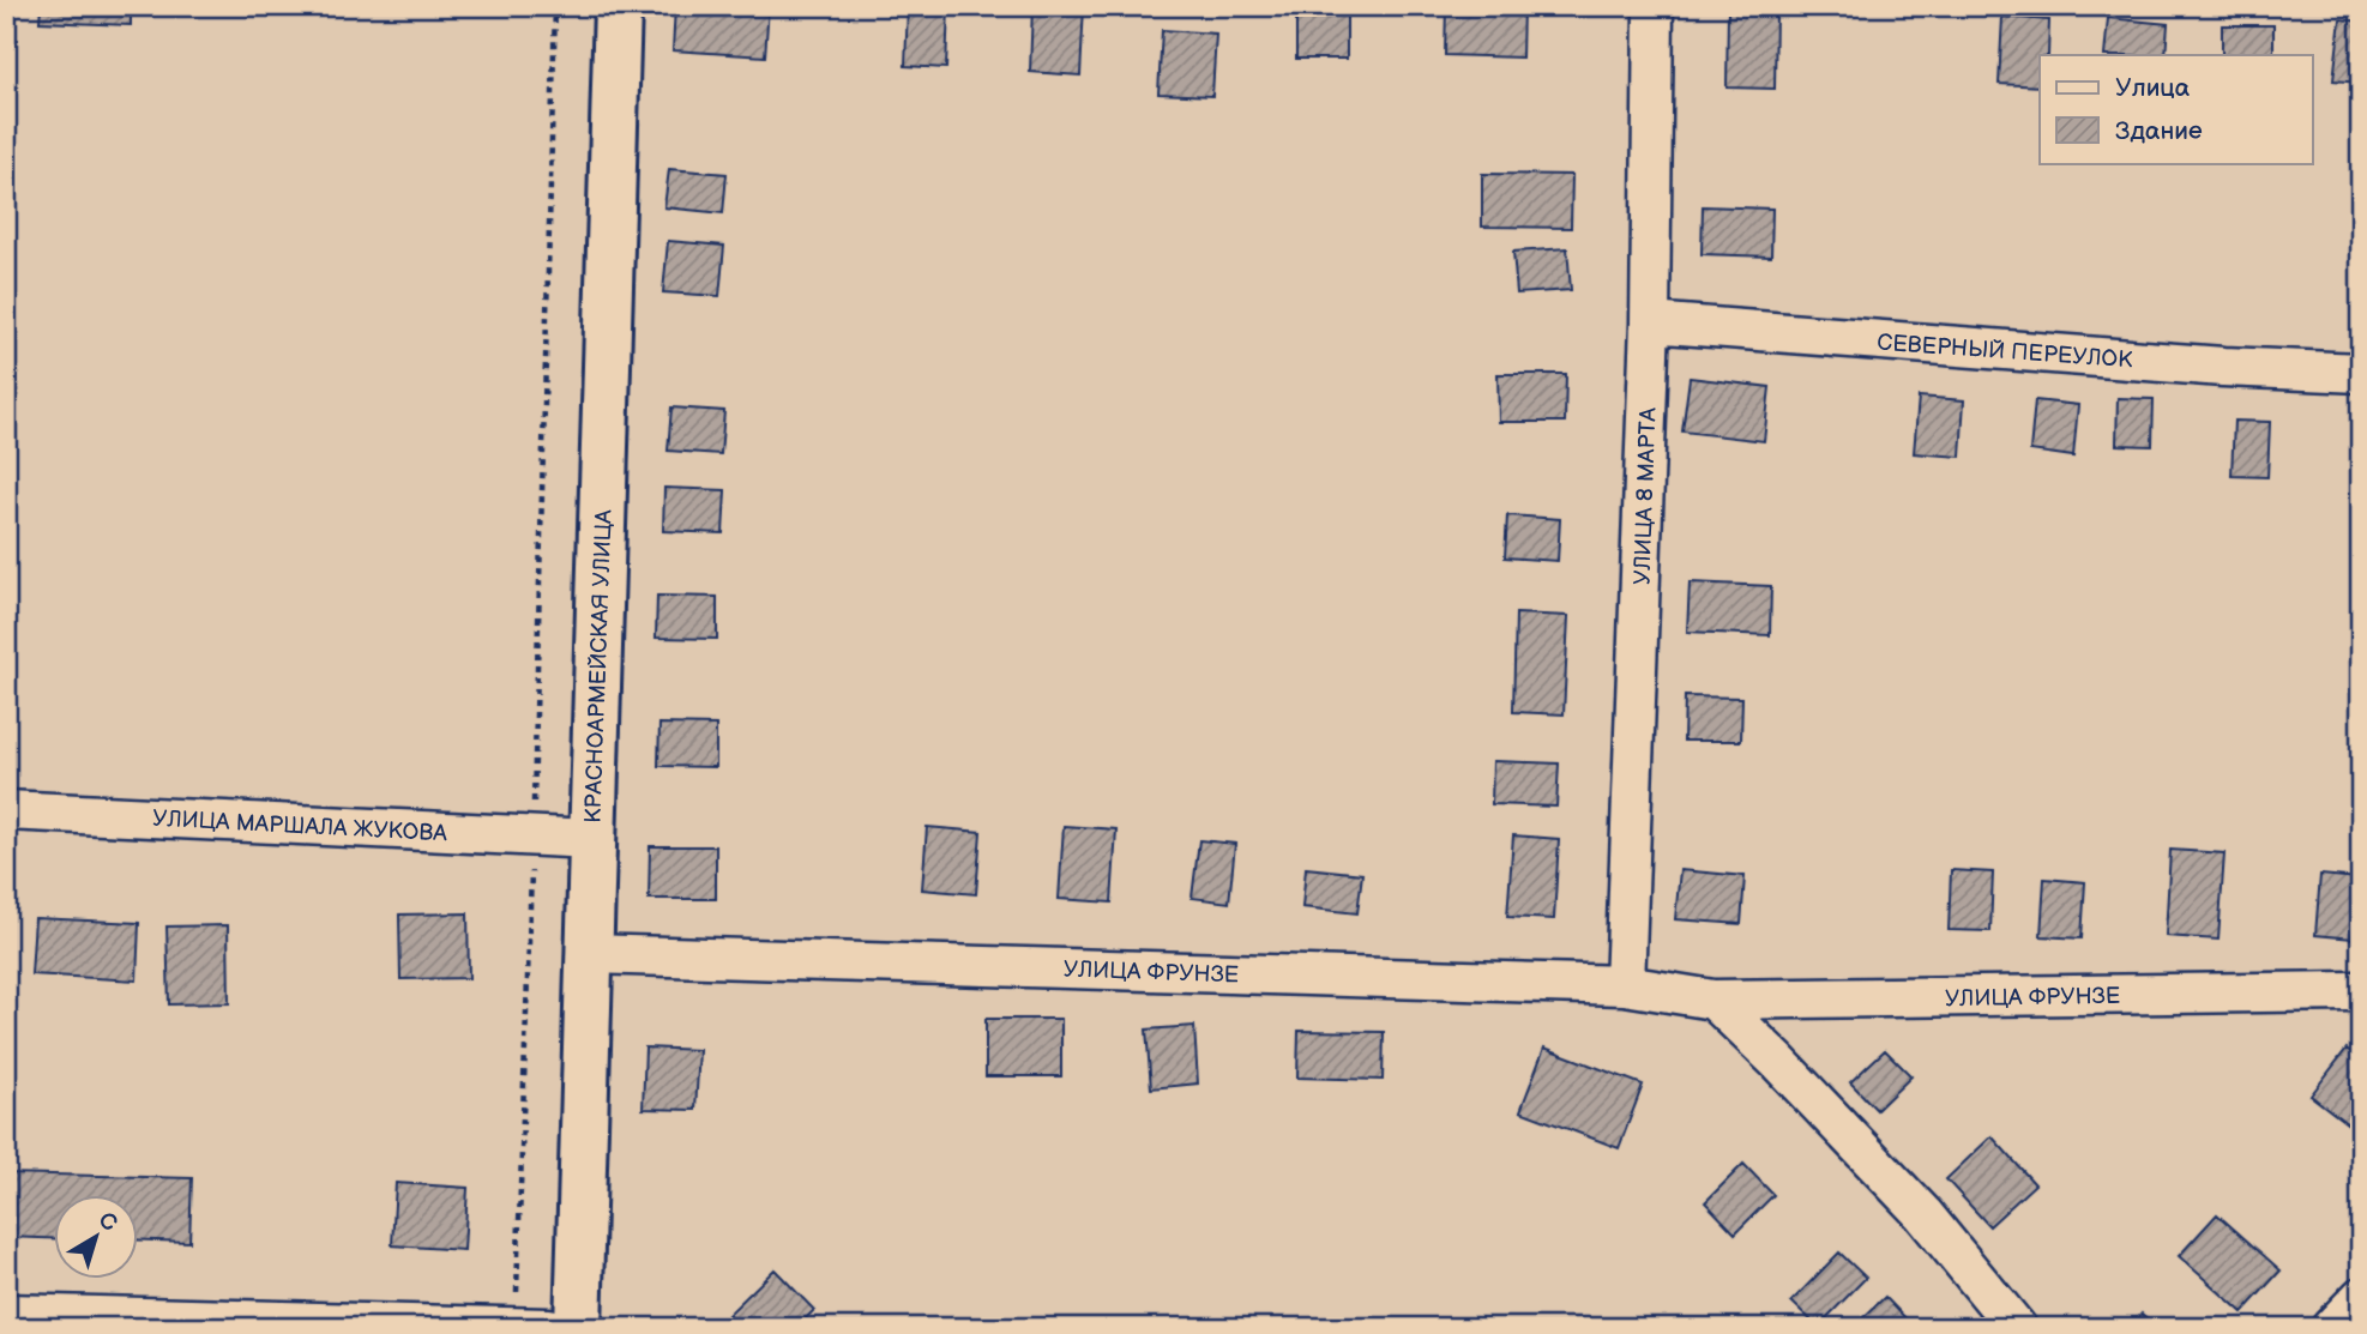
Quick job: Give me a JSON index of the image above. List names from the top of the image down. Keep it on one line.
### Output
{"streets":{"street":["СЕВЕРНЫЙ ПЕРЕУЛОК","УЛИЦА 8 МАРТА","КРАСНОАРМЕЙСКАЯ УЛИЦА","УЛИЦА МАРШАЛА ЖУКОВА","УЛИЦА ФРУНЗЕ"]},"crossings":[["СЕВЕРНЫЙ ПЕРЕУЛОК","УЛИЦА 8 МАРТА"],["УЛИЦА 8 МАРТА","УЛИЦА ФРУНЗЕ"],["КРАСНОАРМЕЙСКАЯ УЛИЦА","УЛИЦА МАРШАЛА ЖУКОВА"],["КРАСНОАРМЕЙСКАЯ УЛИЦА","УЛИЦА ФРУНЗЕ"]],"legend":["Улица","Здание"],"north":"top right"}
